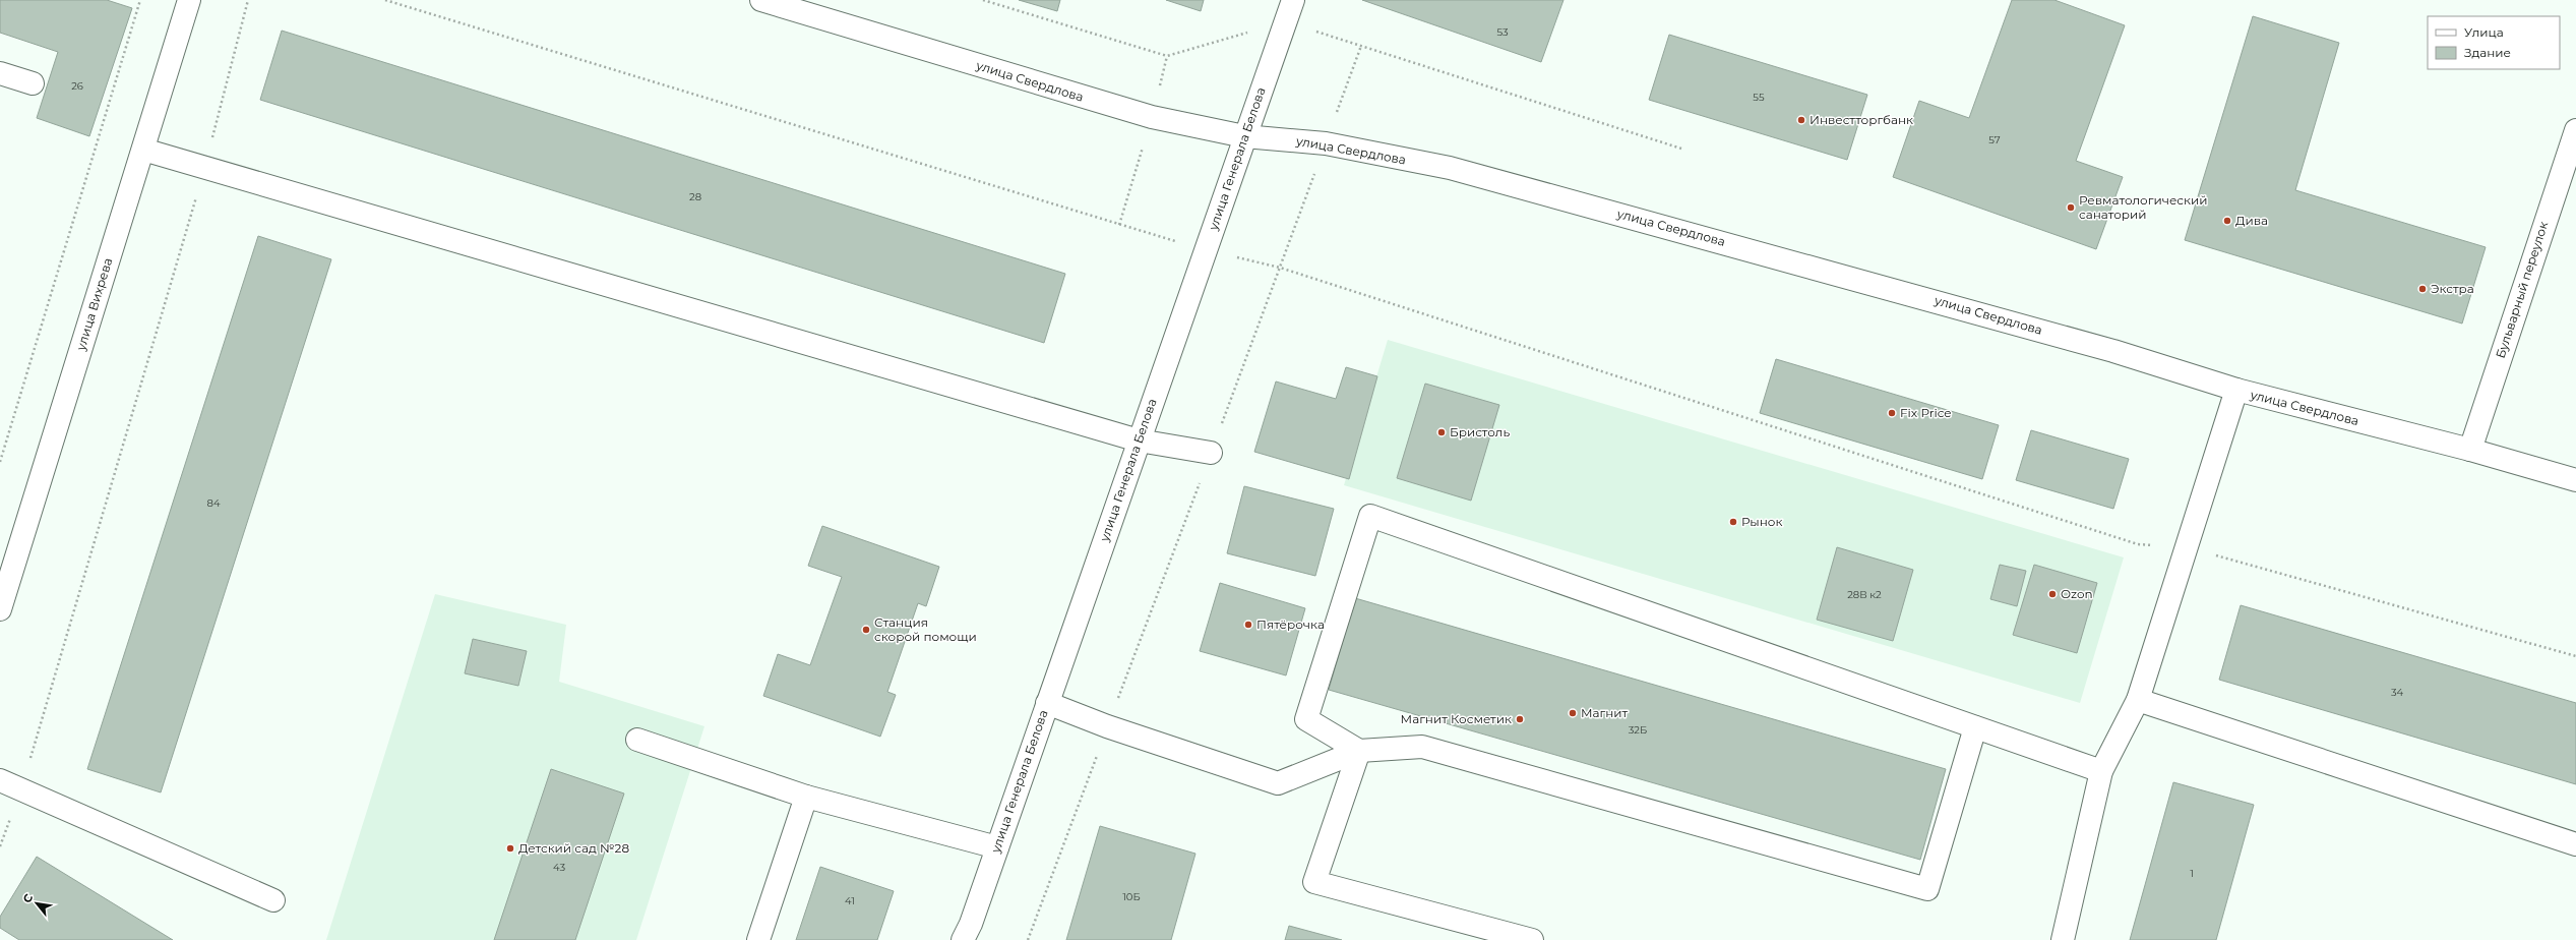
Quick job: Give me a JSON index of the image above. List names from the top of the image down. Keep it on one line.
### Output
{"streets":{"street":["улица Свердлова","улица Генерала Белова","Бульварный переулок","улица Вихрева"]},"crossings":[["улица Свердлова","улица Генерала Белова"],["улица Свердлова","Бульварный переулок"]],"places":["Инвестторгбанк","Ревматологический санаторий","Дива","Экстра","Fix Price","Бристоль","Рынок","Ozon","Пятёрочка","Станция скорой помощи","Магнит","Магнит Косметик","Детский сад №28"],"house_numbers":["53","26","55","57","28","84","28В к2","34","32Б","43","1","10Б","41"],"legend":["Улица","Здание"],"north":"top left"}
